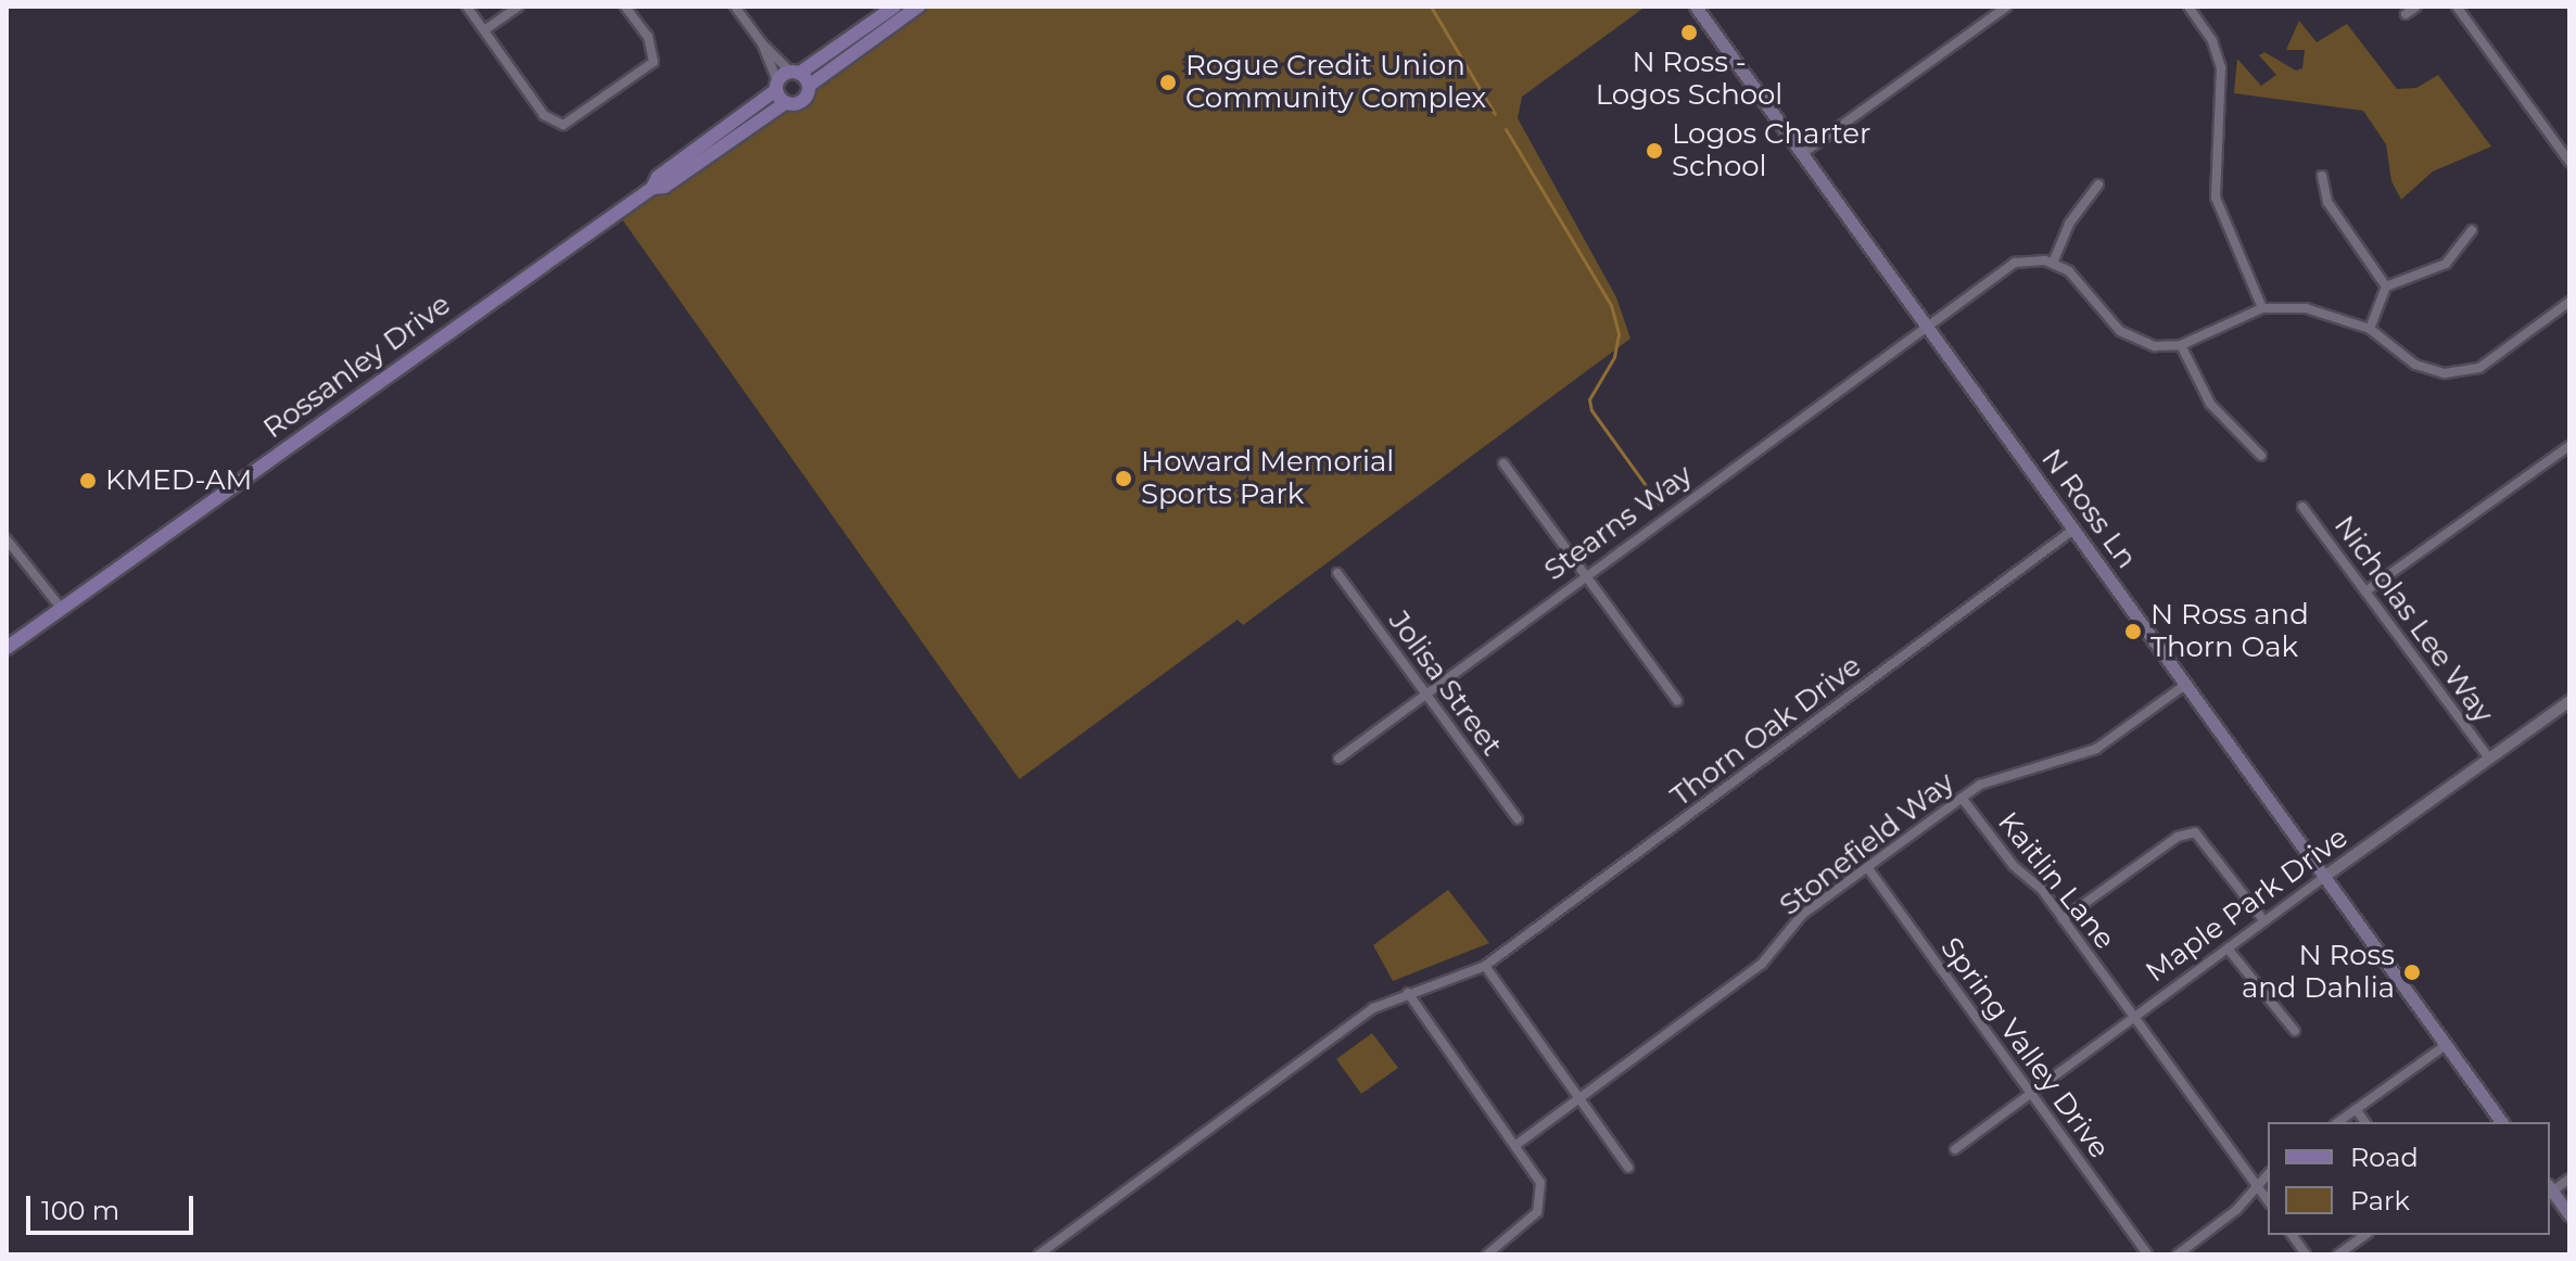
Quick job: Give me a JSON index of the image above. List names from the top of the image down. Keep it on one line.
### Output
{"streets":{"main road":["Rossanley Drive","N Ross Ln"],"street":["Stearns Way","Nicholas Lee Way","Jolisa Street","Thorn Oak Drive","Stonefield Way","Kaitlin Lane","Maple Park Drive","Spring Valley Drive"]},"crossings":[["N Ross Ln","Stearns Way"],["N Ross Ln","Thorn Oak Drive"],["N Ross Ln","Stonefield Way"],["N Ross Ln","Maple Park Drive"],["Stearns Way","Jolisa Street"],["Nicholas Lee Way","Maple Park Drive"],["Stonefield Way","Kaitlin Lane"],["Stonefield Way","Spring Valley Drive"],["Kaitlin Lane","Maple Park Drive"],["Maple Park Drive","Spring Valley Drive"]],"places":["N Ross - Logos School","Rogue Credit Union Community Complex","Logos Charter School","Howard Memorial Sports Park","KMED-AM","N Ross and Thorn Oak","N Ross and Dahlia"],"legend":["Road","Park"],"scale_bar":"100 m"}
